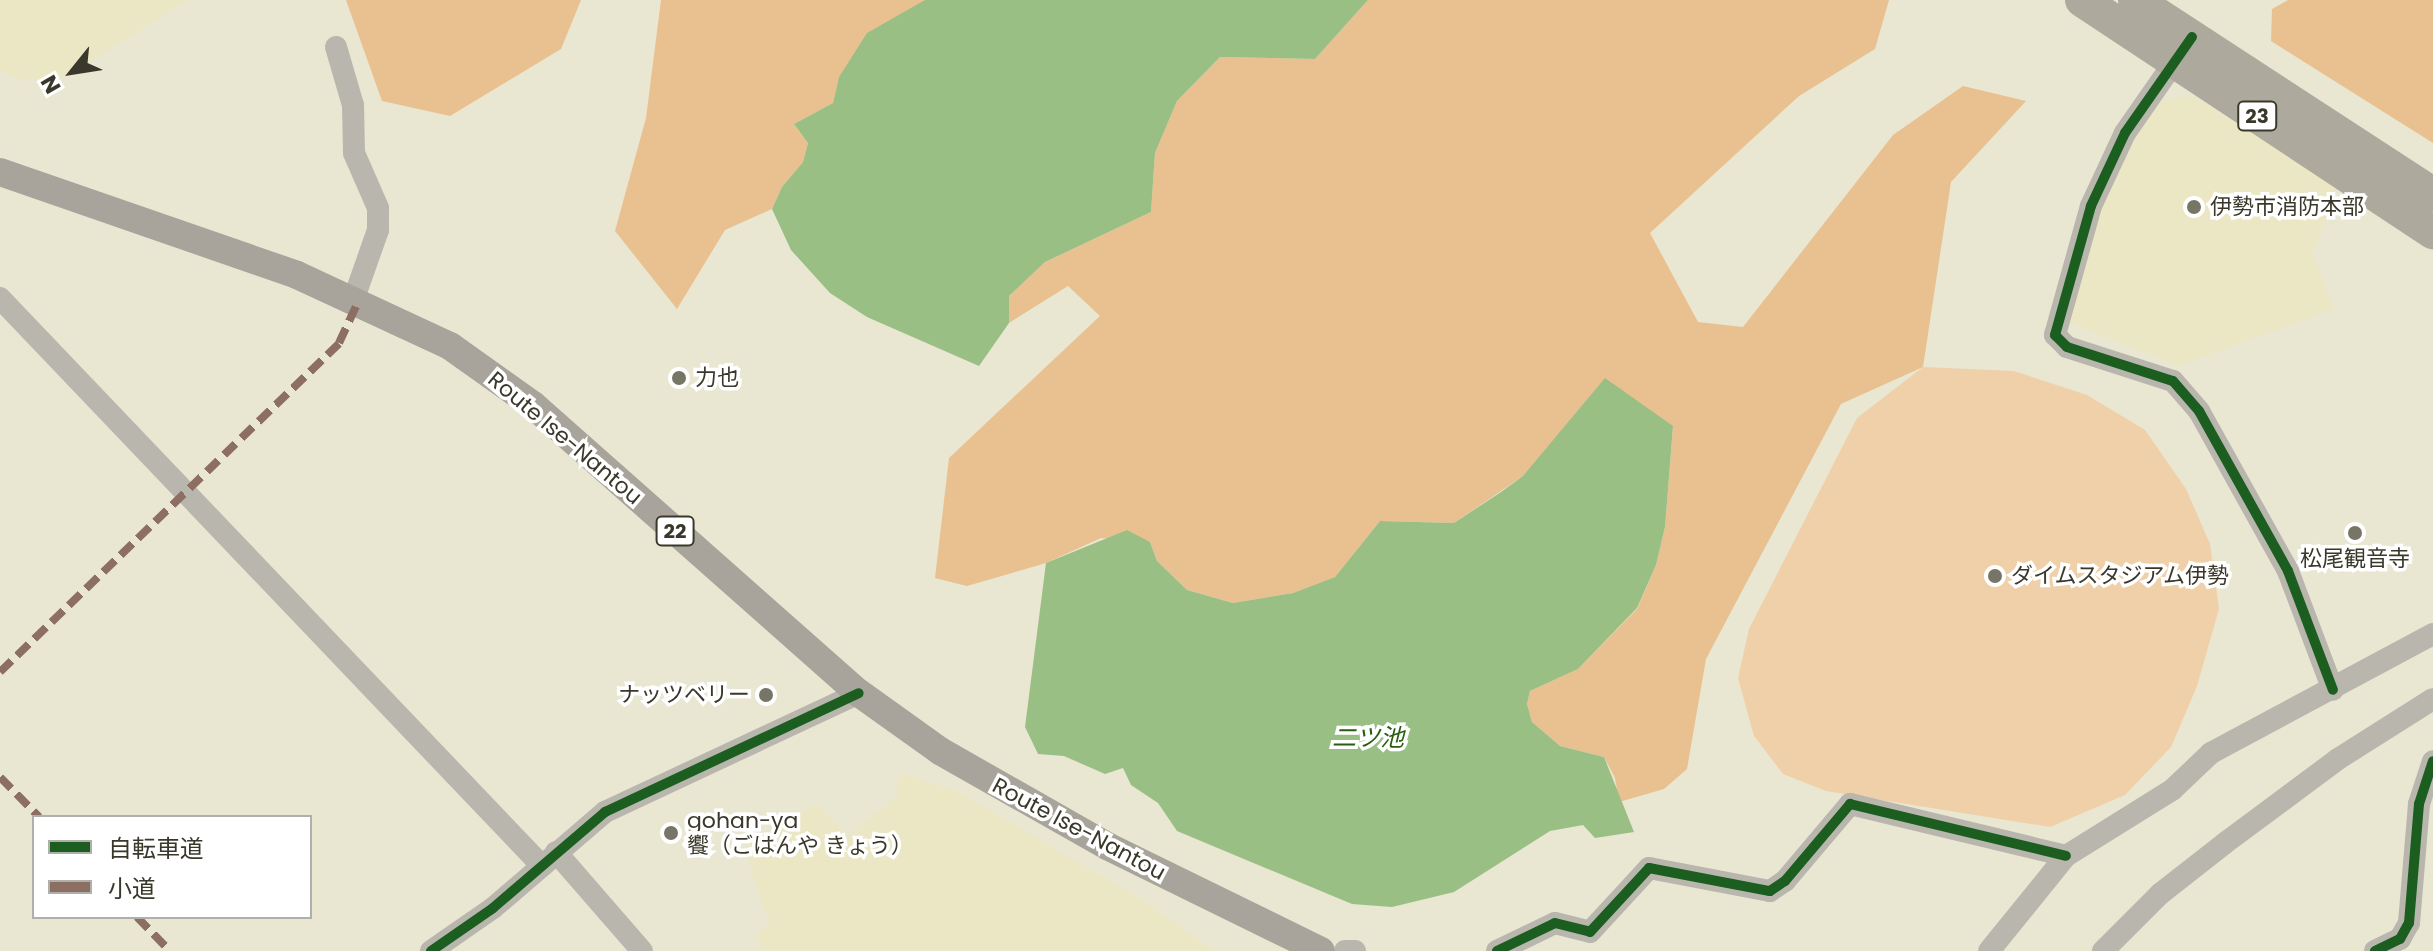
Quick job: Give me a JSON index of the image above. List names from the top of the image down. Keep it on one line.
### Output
{"streets":{"highway":["23"],"main road":["Route Ise-Nantou","22"]},"water":["二ツ池"],"places":["伊勢市消防本部","力也","松尾観音寺","ダイムスタジアム伊勢","ナッツベリー","gohan-ya 饗（ごはんや きょう）"],"legend":["自転車道","小道"],"north":"bottom left"}
